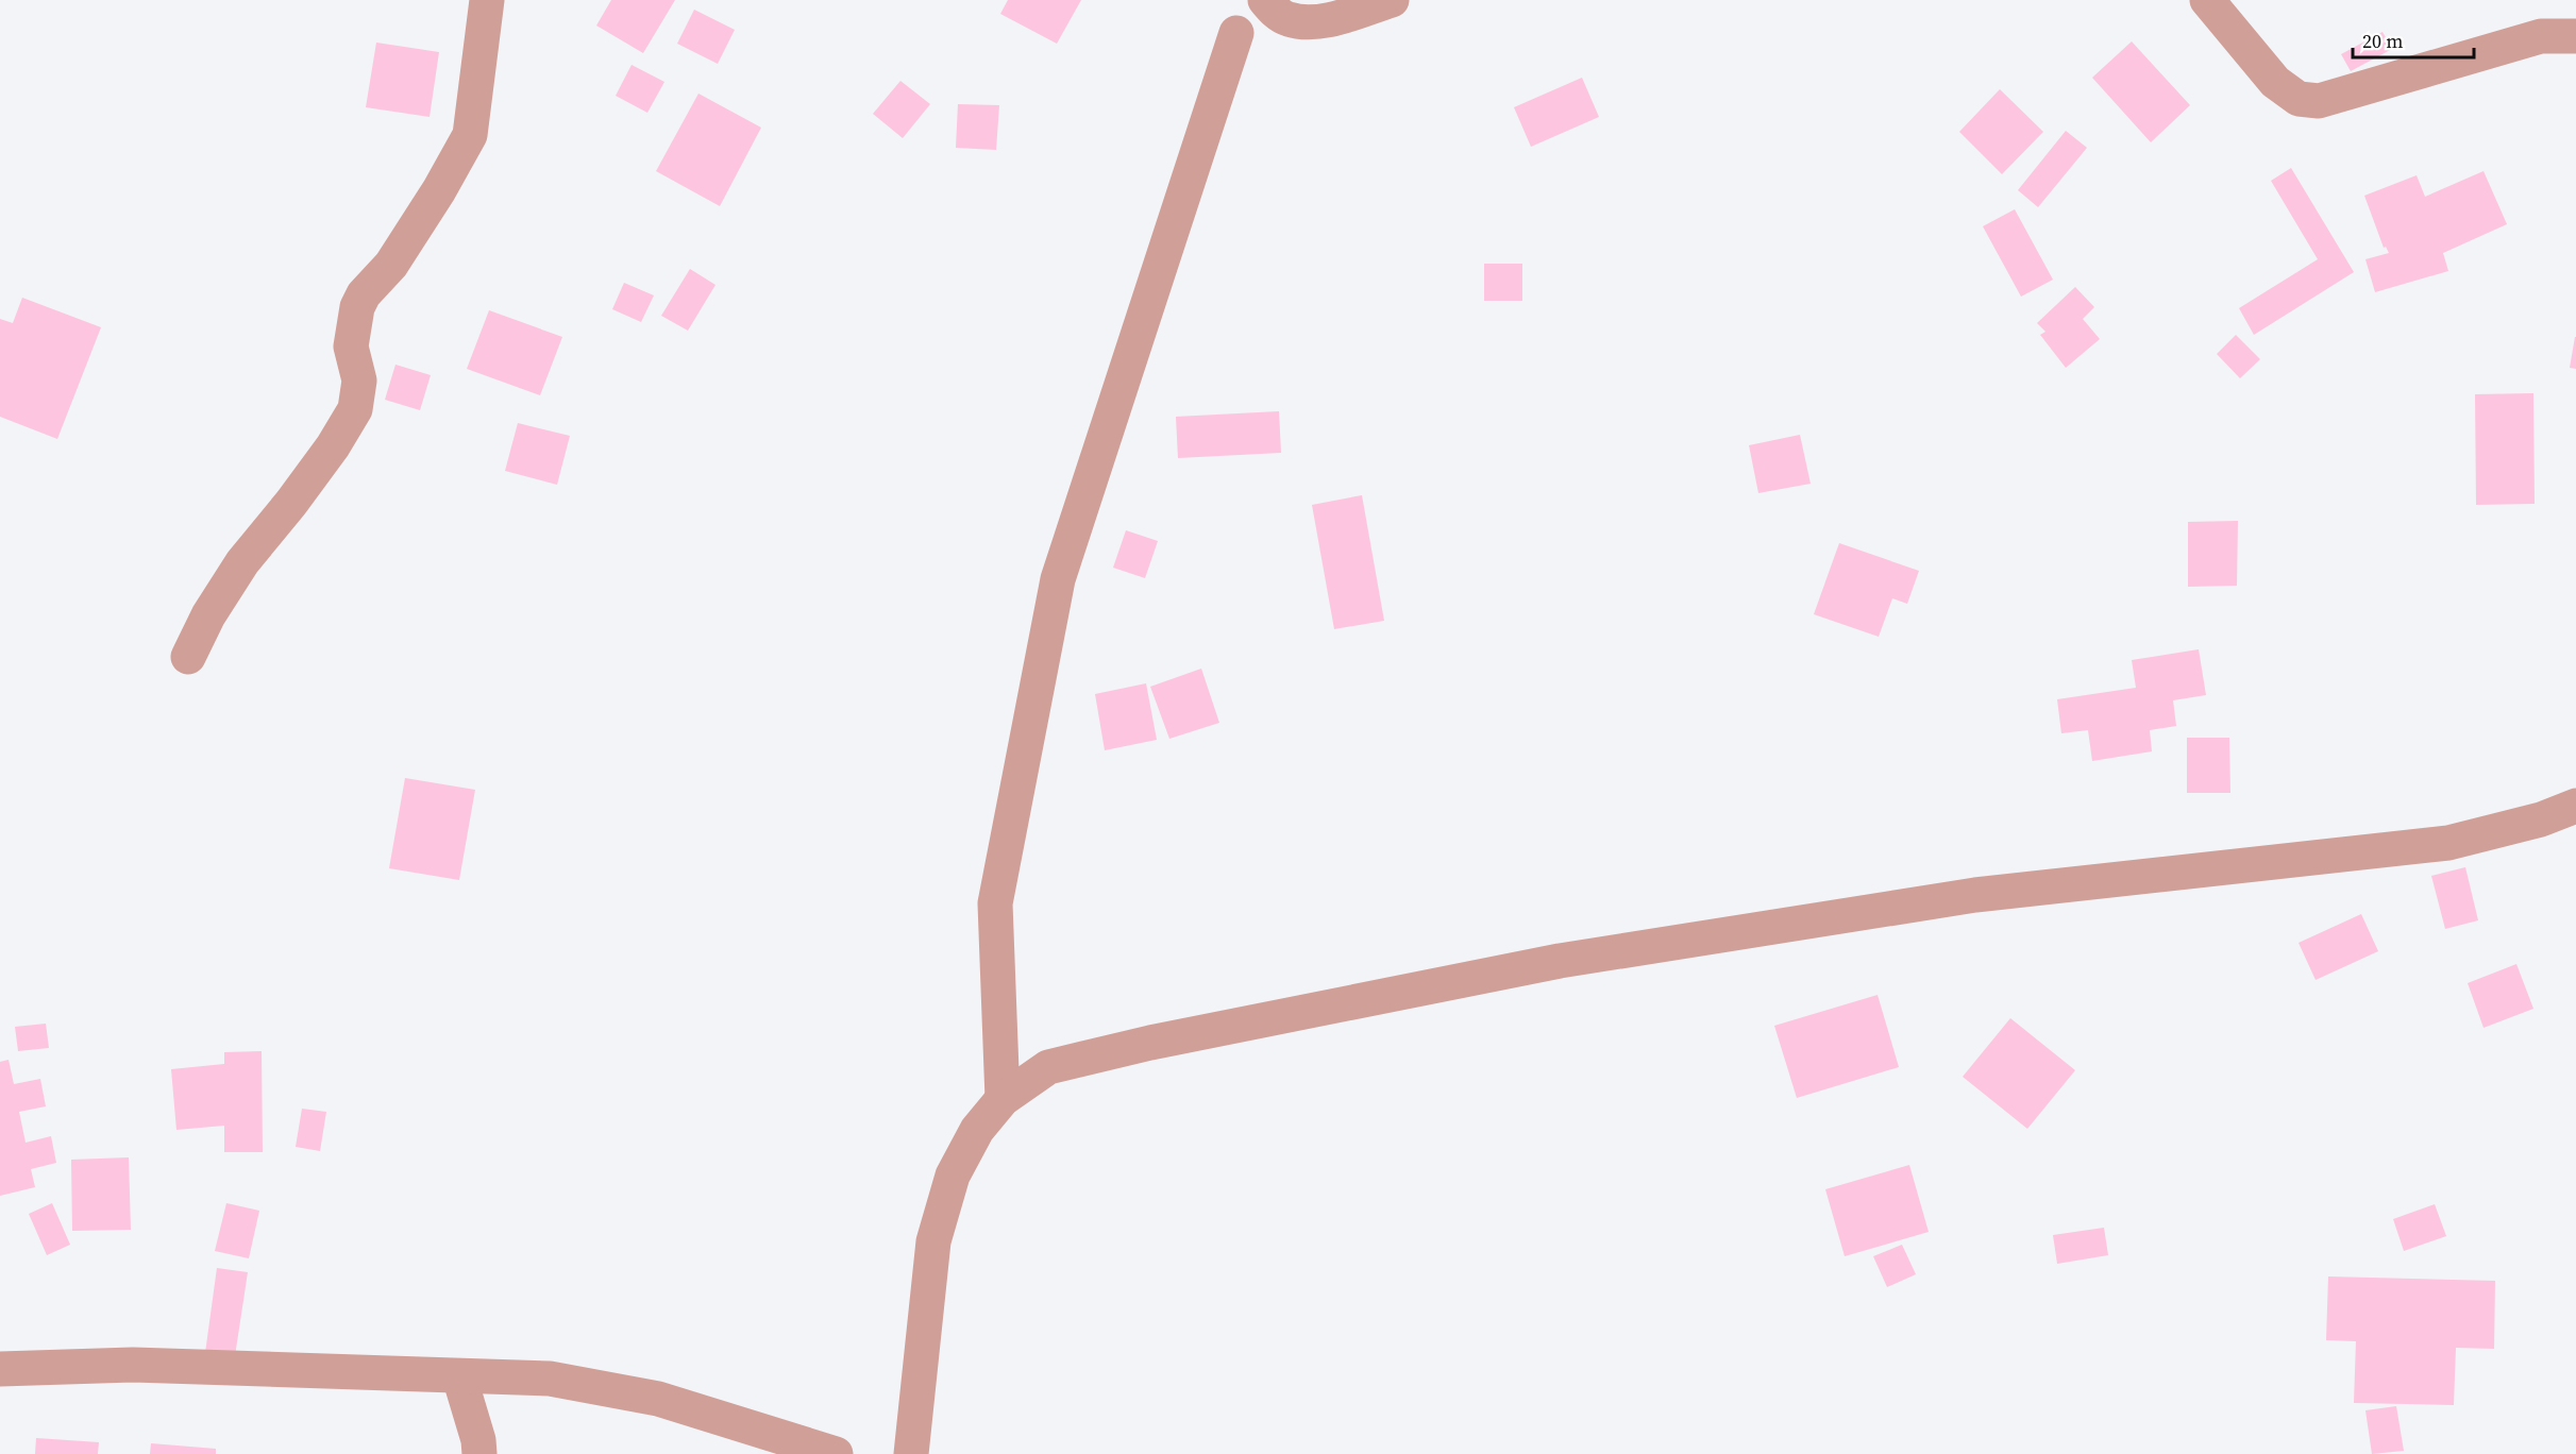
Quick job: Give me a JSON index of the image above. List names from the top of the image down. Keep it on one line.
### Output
{"scale_bar":"20 m"}
